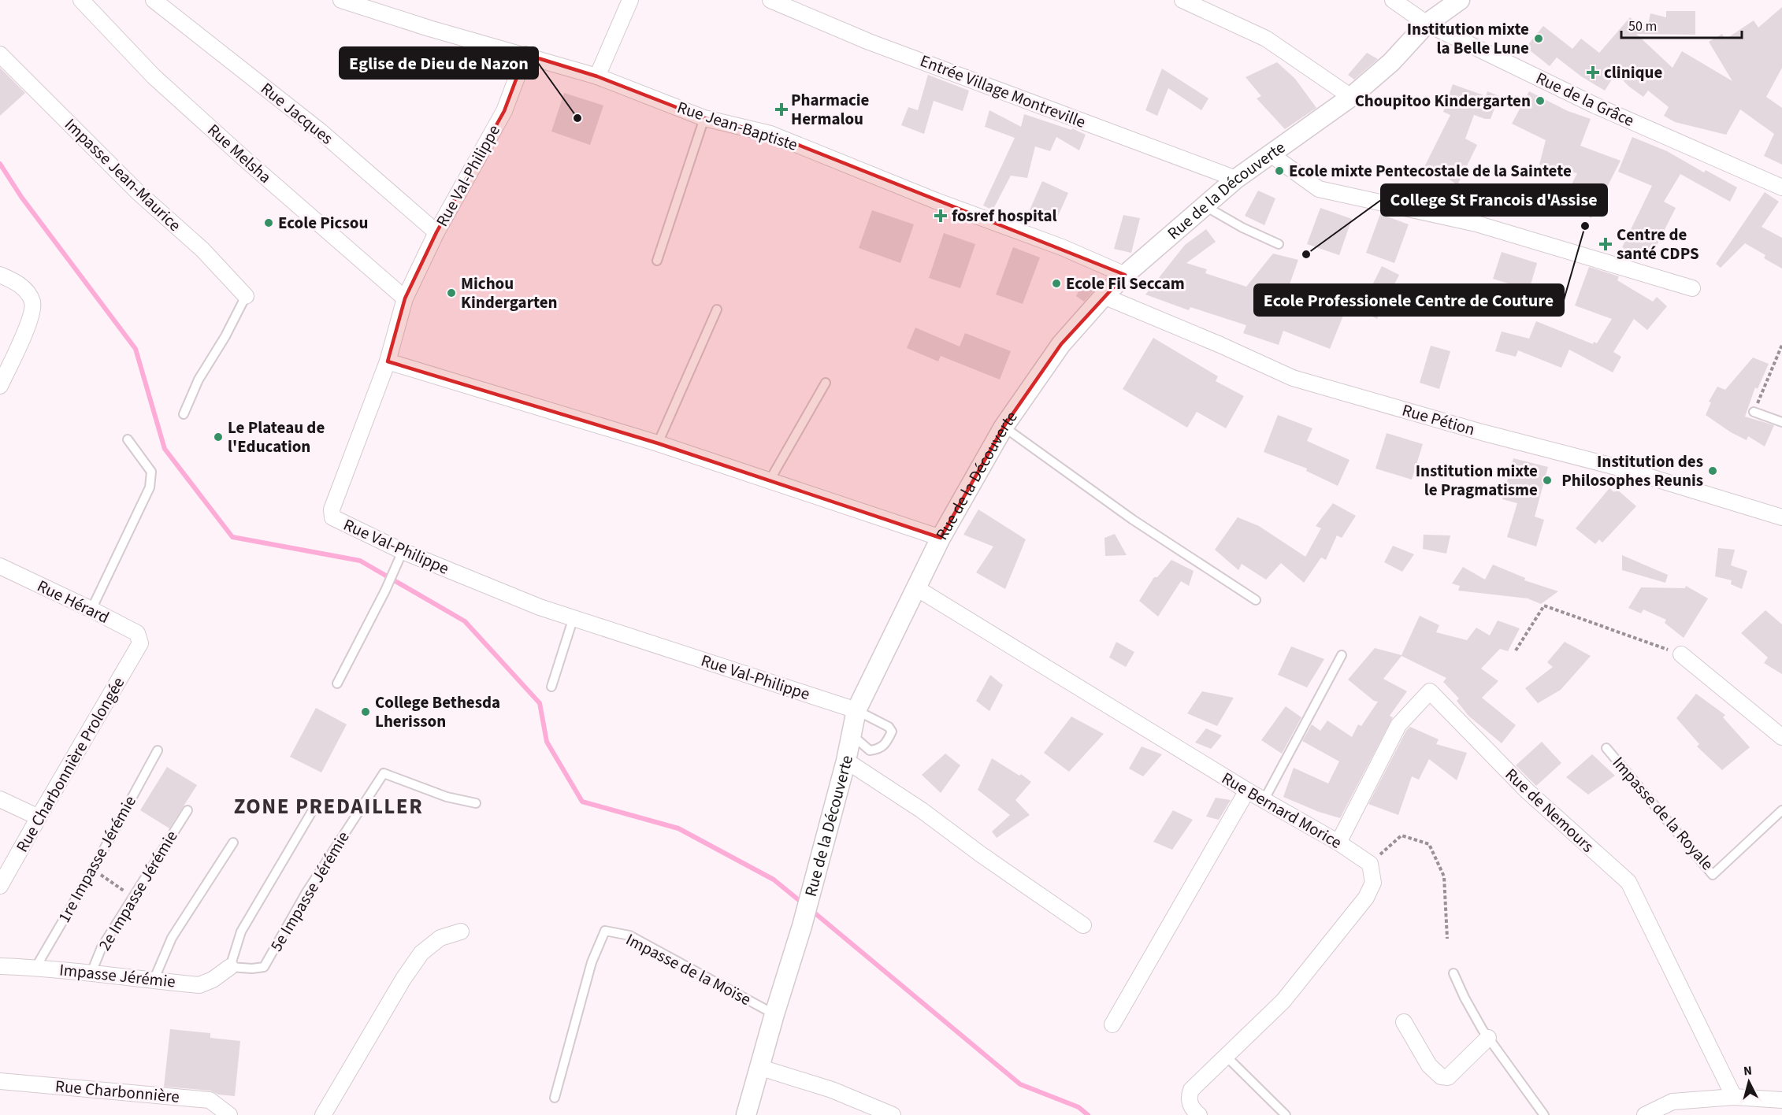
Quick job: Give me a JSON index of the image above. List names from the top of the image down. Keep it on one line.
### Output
{"streets":{"street":["Entrée Village Montreville","Rue de la Grâce","Rue Jacques","Rue Jean-Baptiste","Rue Melsha","Impasse Jean-Maurice","Rue Val-Philippe","Rue de la Découverte","Rue Pétion","Rue Hérard","Rue Charbonnière Prolongée","Rue Bernard Morice","Rue de Nemours","Impasse Jérémie","Rue Charbonnière"],"lane":["Impasse de la Royale","1re Impasse Jérémie","2e Impasse Jérémie","5e Impasse Jérémie","Impasse de la Moïse"]},"crossings":[["Entrée Village Montreville","Rue de la Découverte"],["Rue de la Grâce","Rue de la Découverte"],["Rue Jacques","Rue Val-Philippe"],["Rue Jean-Baptiste","Rue Val-Philippe"],["Rue Jean-Baptiste","Rue de la Découverte"],["Rue Melsha","Rue Val-Philippe"],["Rue Val-Philippe","Rue de la Découverte"],["Rue de la Découverte","Rue Pétion"],["Rue de la Découverte","Rue Bernard Morice"],["Rue de la Découverte","Impasse de la Moïse"],["Rue Hérard","Rue Charbonnière Prolongée"],["Rue Bernard Morice","Rue de Nemours"],["1re Impasse Jérémie","Impasse Jérémie"],["2e Impasse Jérémie","Impasse Jérémie"],["5e Impasse Jérémie","Impasse Jérémie"]],"districts":["ZONE PREDAILLER"],"places":{"other":["Institution mixte la Belle Lune","Choupitoo Kindergarten","Eglise de Dieu de Nazon","Ecole mixte Pentecostale de la Saintete","Ecole Picsou","Ecole Professionele Centre de Couture","College St Francois d'Assise","Ecole Fil Seccam","Michou Kindergarten","Le Plateau de l'Education","Institution des Philosophes Reunis","Institution mixte le Pragmatisme","College Bethesda Lherisson"],"health":["clinique","Pharmacie Hermalou","fosref hospital","Centre de santé CDPS"]},"scale_bar":"50 m","north":"top"}
